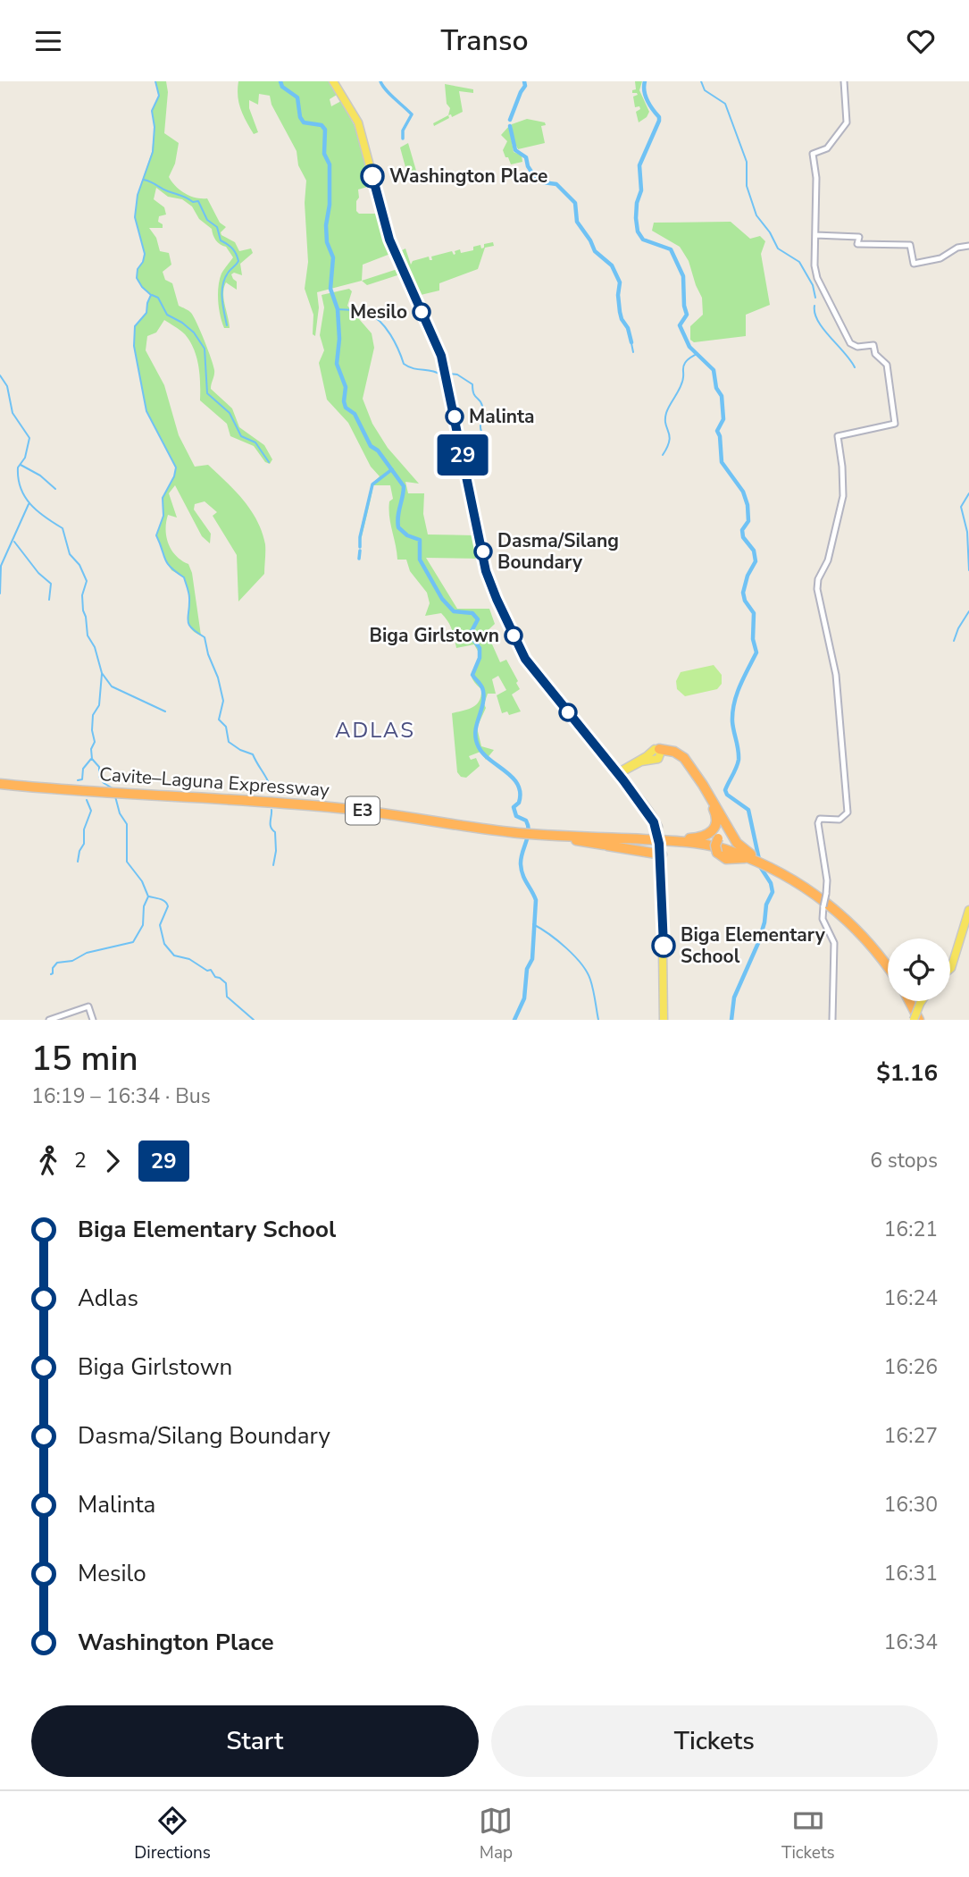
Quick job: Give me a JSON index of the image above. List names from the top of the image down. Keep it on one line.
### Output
{"streets":{"highway":["Cavite–Laguna Expressway","E3"]},"districts":["ADLAS"],"places":["Washington Place","Mesilo","Malinta","Dasma/Silang Boundary","Biga Girlstown","Biga Elementary School"],"lines":["bus line 29"],"page":{"header":"Transo","on_map":"29","heading":["15 min","16:19 – 16:34 · Bus","$1.16"],"legs":["2","29","6 stops"],"list":[{"name":"Biga Elementary School","value":"16:21"},{"name":"Adlas","value":"16:24"},{"name":"Biga Girlstown","value":"16:26"},{"name":"Dasma/Silang Boundary","value":"16:27"},{"name":"Malinta","value":"16:30"},{"name":"Mesilo","value":"16:31"},{"name":"Washington Place","value":"16:34"}],"buttons":["Start","Tickets"],"tabs":["Directions","Map","Tickets"]}}
